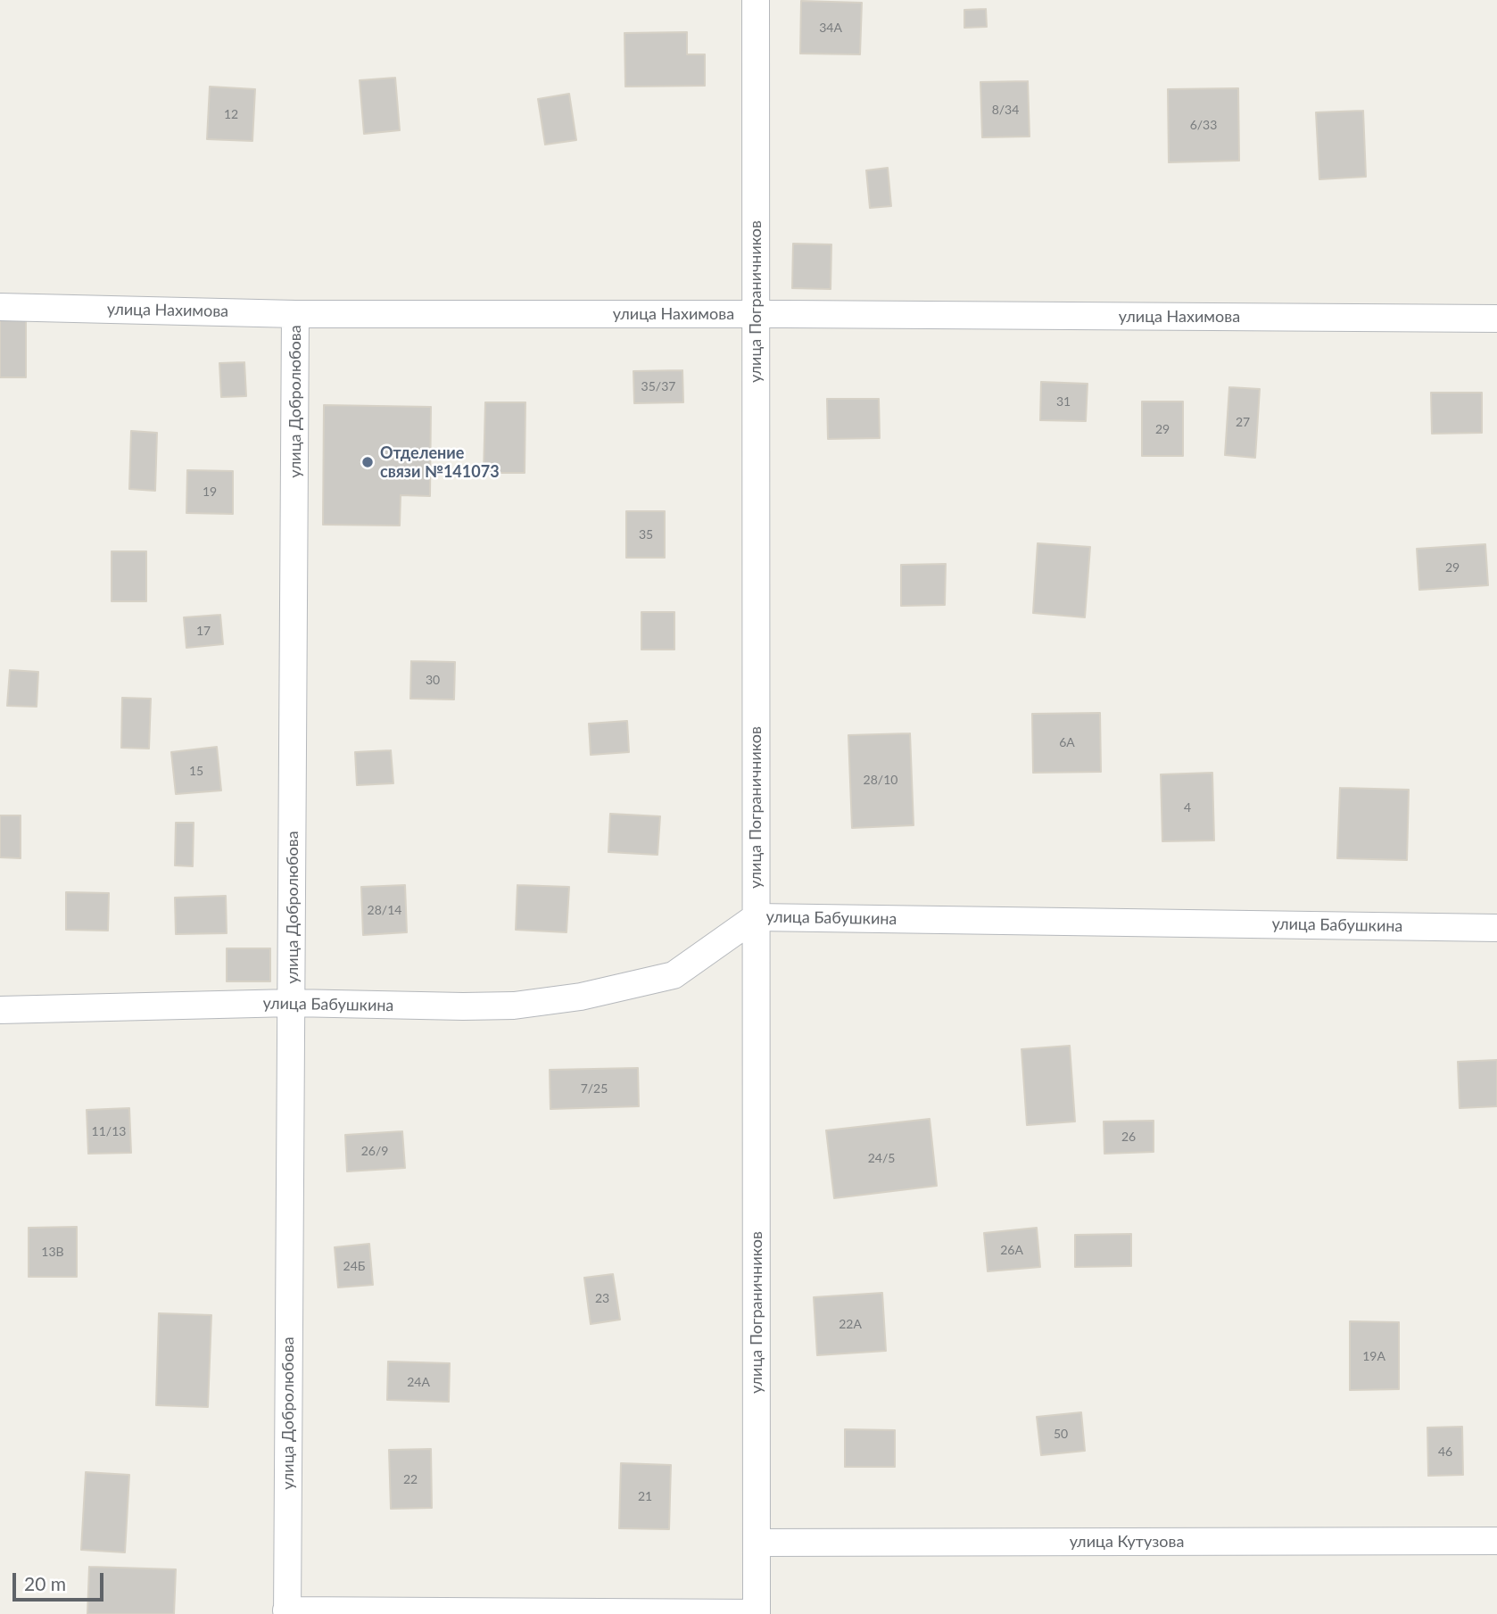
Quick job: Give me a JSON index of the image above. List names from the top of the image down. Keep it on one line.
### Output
{"streets":{"street":["улица Пограничников","улица Нахимова","улица Добролюбова","улица Бабушкина","улица Кутузова"]},"crossings":[["улица Пограничников","улица Нахимова"],["улица Пограничников","улица Бабушкина"],["улица Пограничников","улица Кутузова"],["улица Нахимова","улица Добролюбова"],["улица Добролюбова","улица Бабушкина"]],"places":["Отделение связи №141073"],"house_numbers":["34А","8/34","12","6/33","35/37","31","27","29","19","35","29","17","30","6А","15","28/10","4","28/14","7/25","11/13","26","26/9","24/5","26А","13В","24Б","23","22А","19А","24А","50","46","22","21"],"scale_bar":"20 m"}
